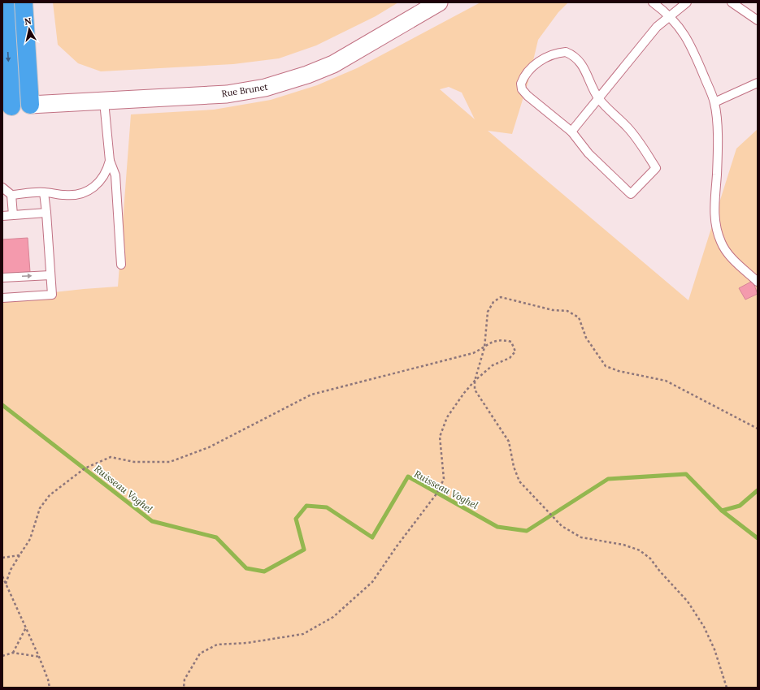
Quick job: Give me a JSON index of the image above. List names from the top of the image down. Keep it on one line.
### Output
{"streets":{"street":["Rue Brunet"]},"water":["Ruisseau Voghel"],"north":"top"}
